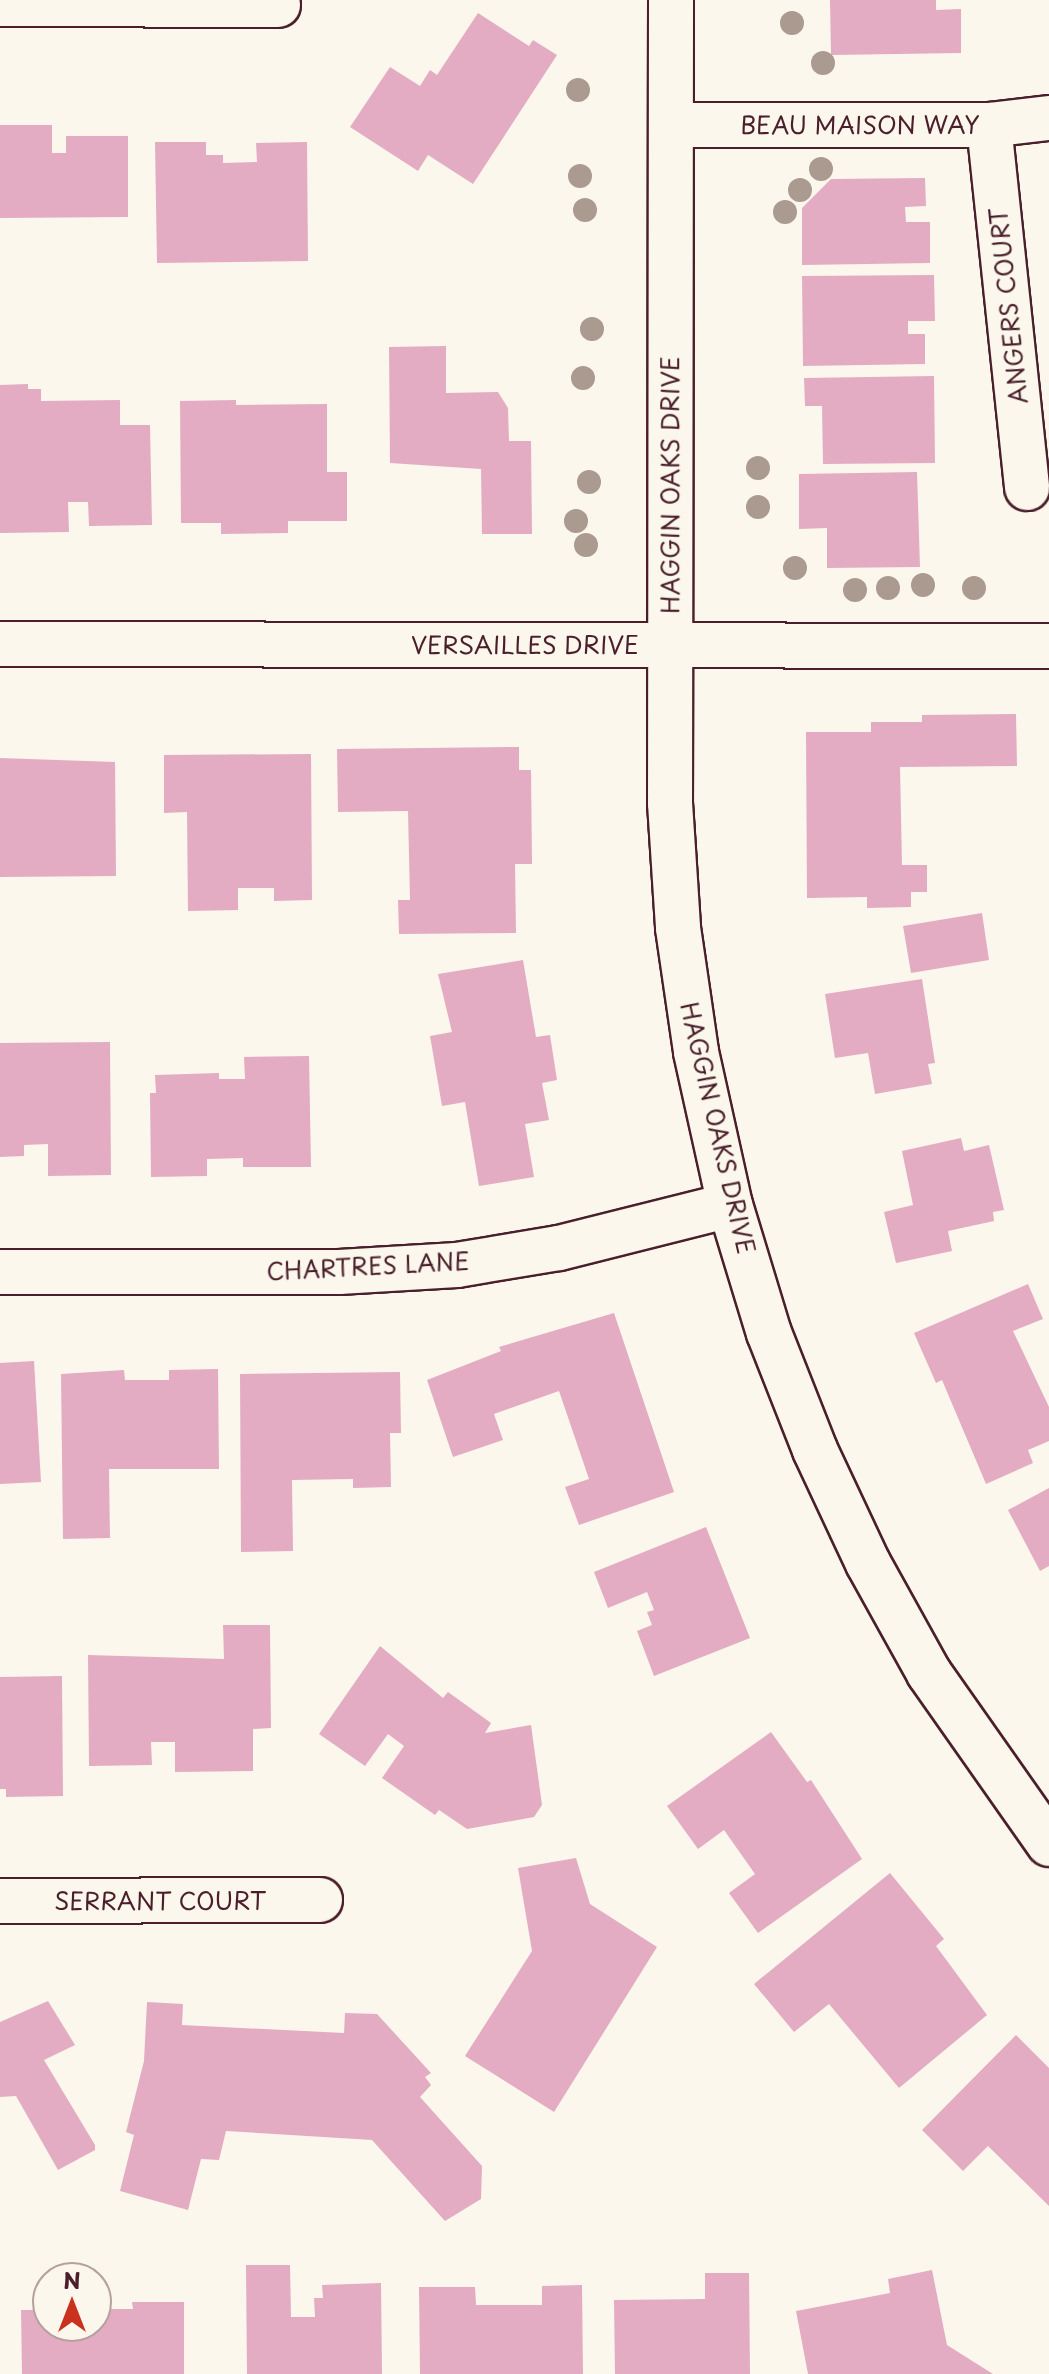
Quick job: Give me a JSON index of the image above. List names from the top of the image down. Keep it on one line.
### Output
{"streets":{"street":["BEAU MAISON WAY","ANGERS COURT","HAGGIN OAKS DRIVE","VERSAILLES DRIVE","CHARTRES LANE","SERRANT COURT"]},"crossings":[["BEAU MAISON WAY","ANGERS COURT"],["BEAU MAISON WAY","HAGGIN OAKS DRIVE"],["HAGGIN OAKS DRIVE","VERSAILLES DRIVE"],["HAGGIN OAKS DRIVE","CHARTRES LANE"]],"north":"top"}
